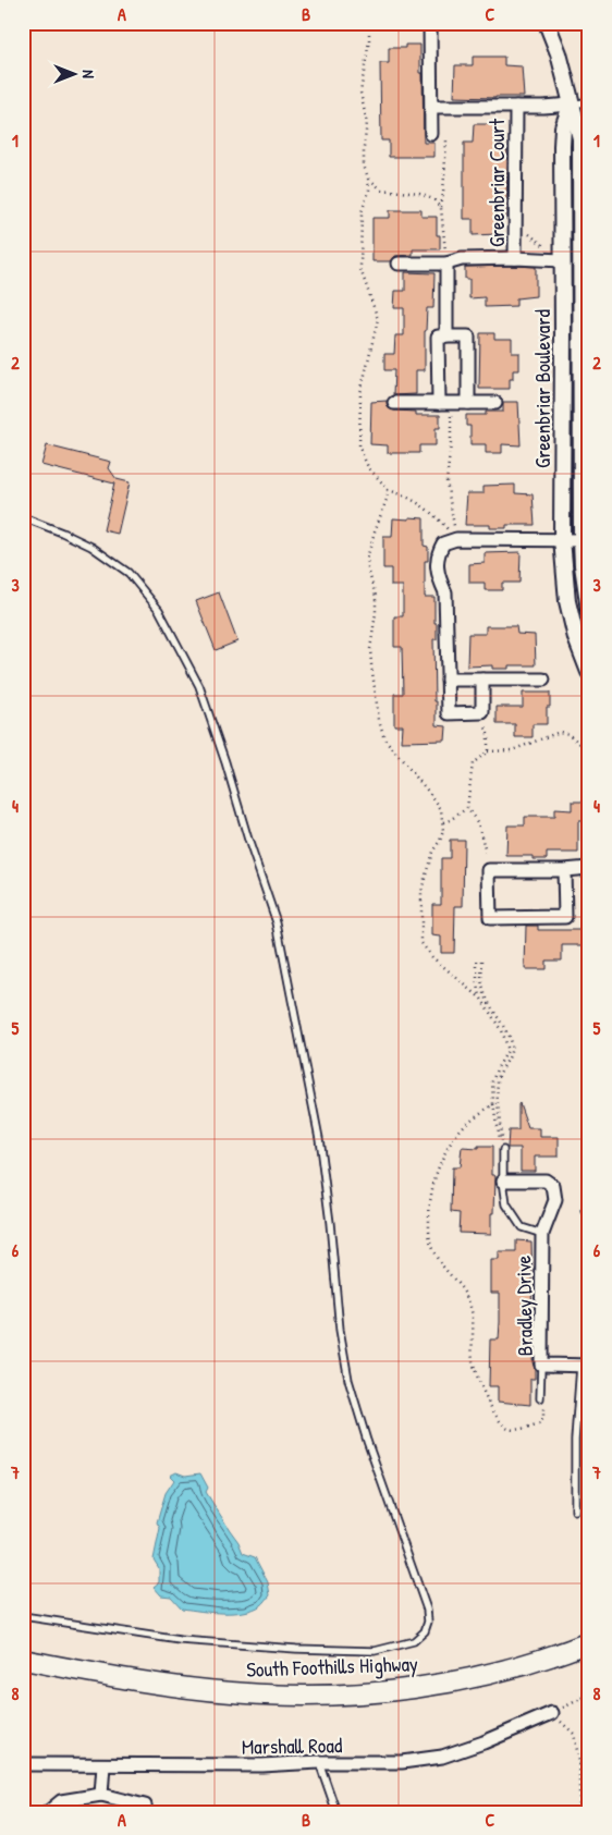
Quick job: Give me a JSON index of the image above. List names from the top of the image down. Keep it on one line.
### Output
{"streets":{"highway":["South Foothills Highway"],"street":["Greenbriar Court","Greenbriar Boulevard","Bradley Drive","Marshall Road"]},"crossings":[["Greenbriar Court","Greenbriar Boulevard"]],"north":"right","grid":{"columns":["A","B","C"],"rows":["1","2","3","4","5","6","7","8"]}}
